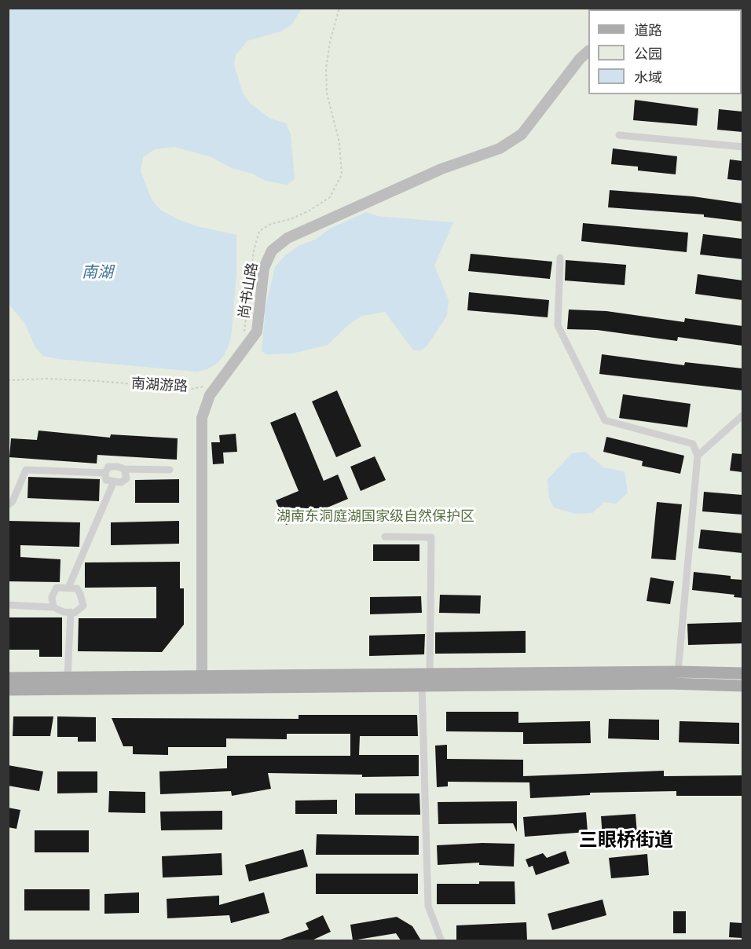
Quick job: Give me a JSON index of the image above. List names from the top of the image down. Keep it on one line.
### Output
{"streets":{"street":["尚书山路"],"path":["南湖游路"]},"districts":["三眼桥街道"],"water":["南湖"],"parks":["湖南东洞庭湖国家级自然保护区"],"legend":["道路","公园","水域"]}
